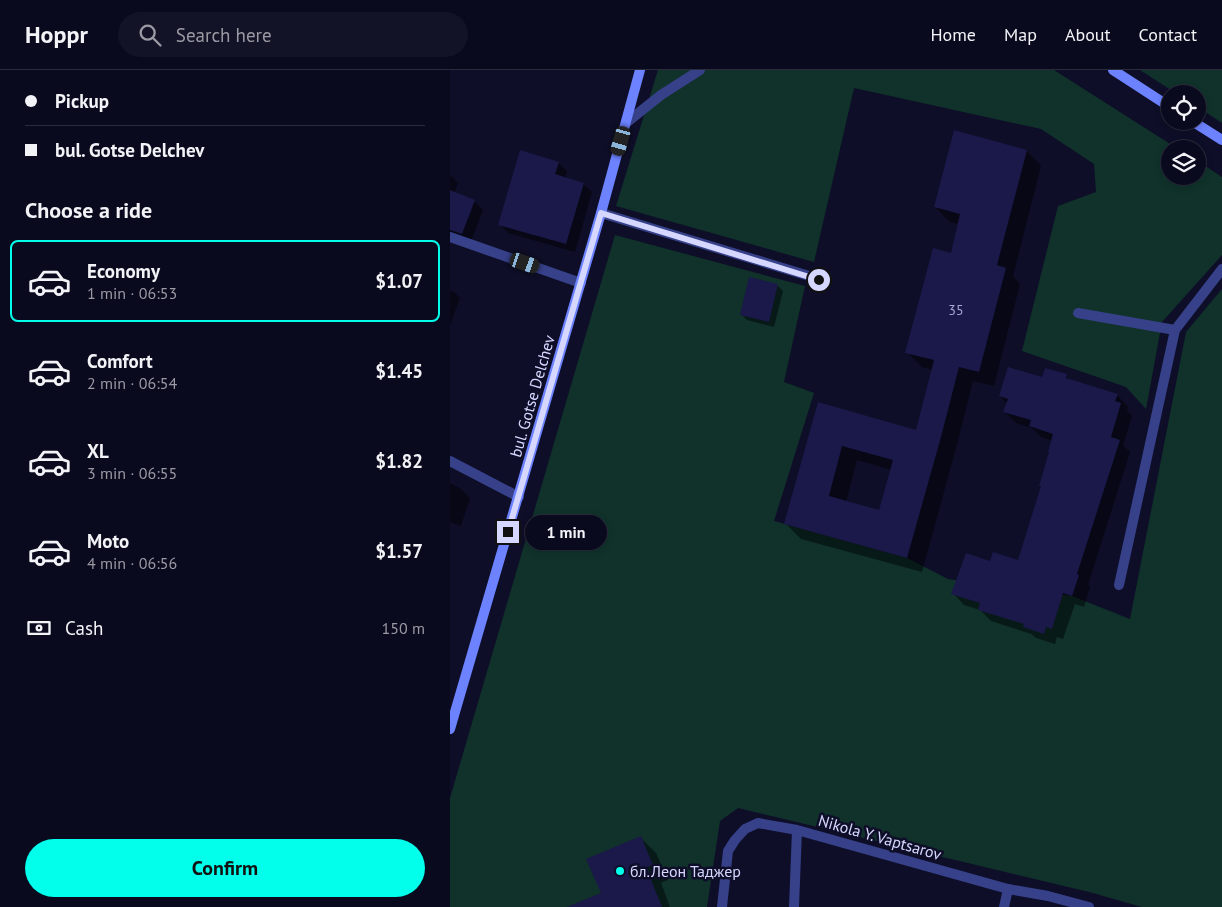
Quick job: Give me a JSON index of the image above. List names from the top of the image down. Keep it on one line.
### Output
{"streets":{"main road":["bul. Gotse Delchev"],"street":["Nikola Y. Vaptsarov"]},"places":["бл.Леон Таджер"],"house_numbers":["35"],"page":{"header":"Hoppr","search":"Search here","nav":["Home","Map","About","Contact"],"banner":["Pickup","bul. Gotse Delchev"],"heading":"Choose a ride","list":[{"name":"Economy","note":"1 min · 06:53","value":"$1.07"},{"name":"Comfort","note":"2 min · 06:54","value":"$1.45"},{"name":"XL","note":"3 min · 06:55","value":"$1.82"},{"name":"Moto","note":"4 min · 06:56","value":"$1.57"}],"bubble":"1 min","pay":["Cash","150 m"],"buttons":"Confirm"}}
